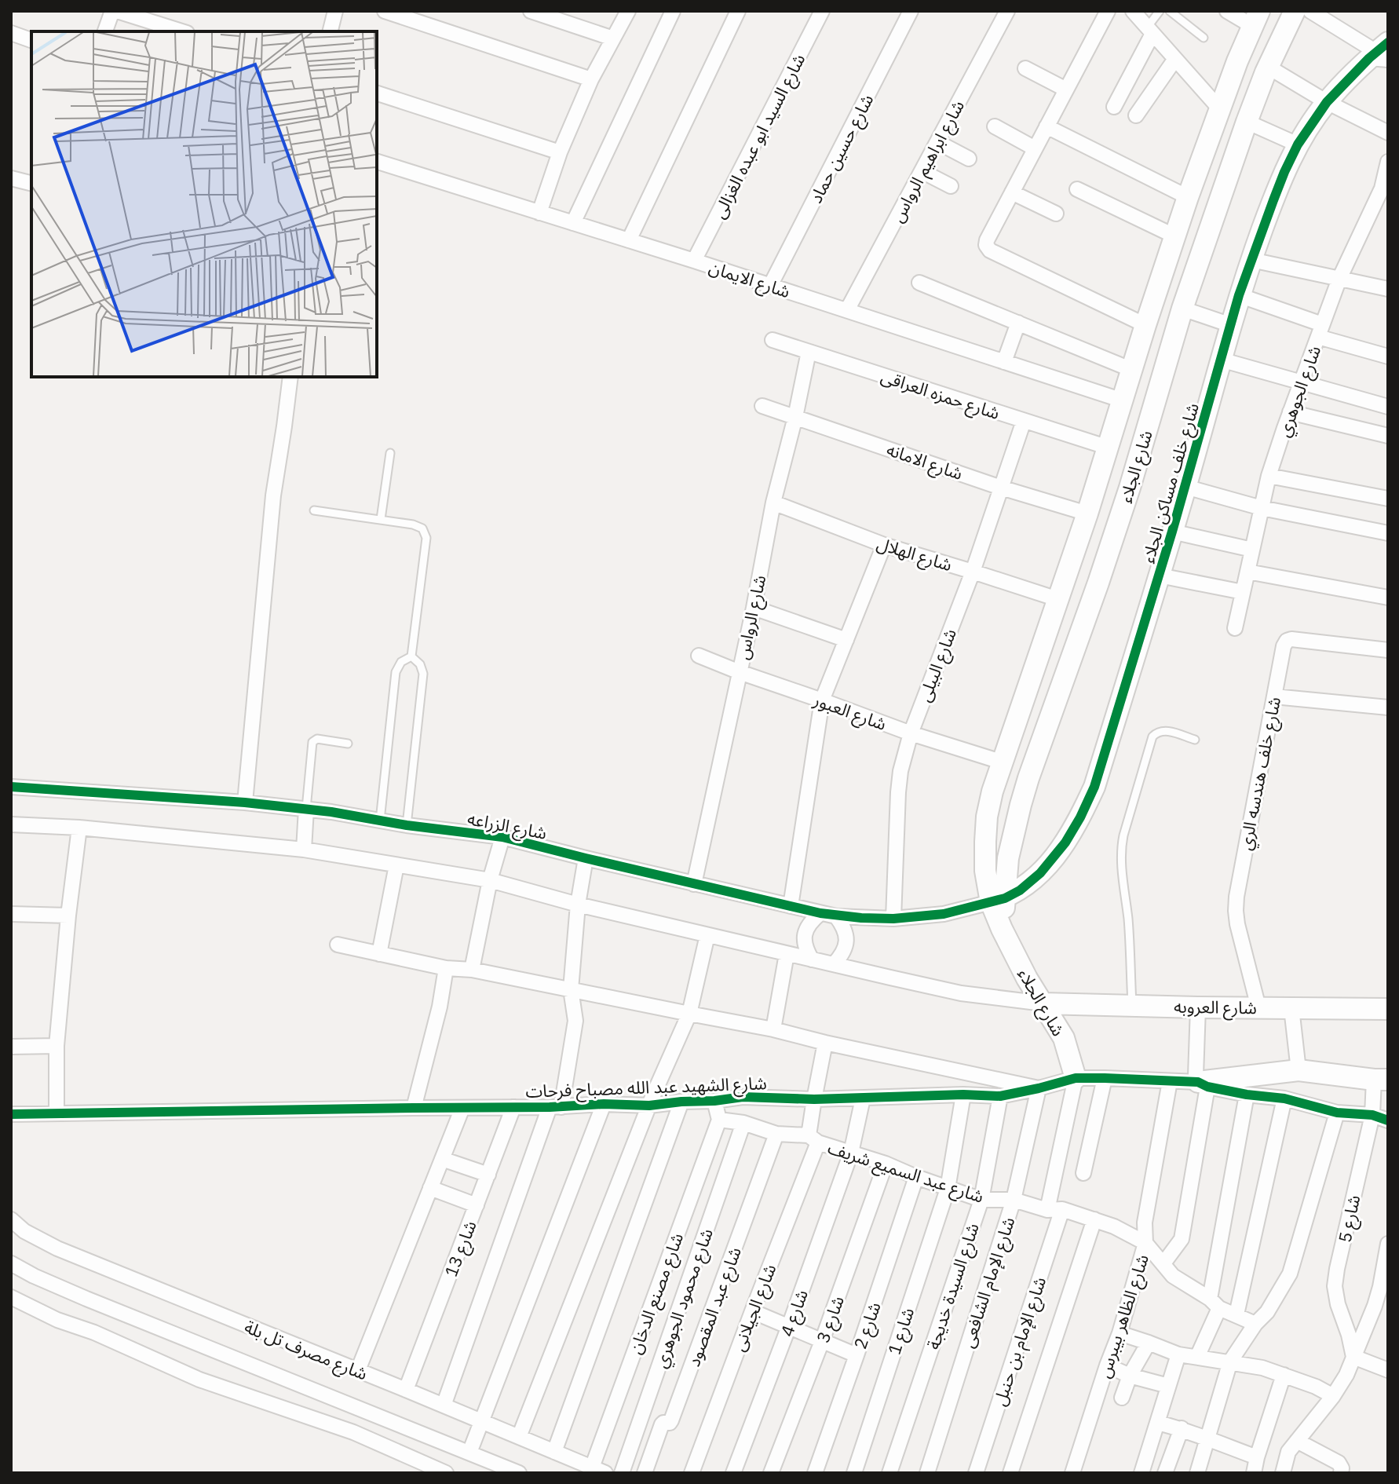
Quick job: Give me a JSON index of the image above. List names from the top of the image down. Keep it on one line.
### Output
{"streets":{"street":["شارع السيد ابو عبده الغزالى","شارع حسين حماد","شارع ابراهيم الرواس","شارع الايمان","شارع الجوهري","شارع حمزه العراقى","شارع الامانه","شارع الجلاء","شارع خلف مساكن الجلاء","شارع الهلال","شارع الرواس","شارع البيلى","شارع العبور","شارع خلف هندسه الري","شارع الزراعه","شارع العروبه","شارع الشهيد عبد الله مصباح فرحات","شارع عبد السميع شريف","شارع 5","شارع 13","شارع الإمام الشافعى","شارع السيدة خديجة","شارع مصنع الدخان","شارع محمود الجوهري","شارع عبد المقصود","شارع الجيلانى","شارع 4","شارع الظاهر بيبرس","شارع 3","شارع 2","شارع 1","شارع الإمام بن حنبل","شارع مصرف تل بلة"]},"crossings":[["شارع السيد ابو عبده الغزالى","شارع الايمان"],["شارع حسين حماد","شارع الايمان"],["شارع ابراهيم الرواس","شارع الايمان"],["شارع الايمان","شارع الجلاء"],["شارع حمزه العراقى","شارع الجلاء"],["شارع حمزه العراقى","شارع الرواس"],["شارع حمزه العراقى","شارع البيلى"],["شارع الامانه","شارع الجلاء"],["شارع الامانه","شارع الرواس"],["شارع الامانه","شارع البيلى"],["شارع الجلاء","شارع خلف مساكن الجلاء"],["شارع الجلاء","شارع الهلال"],["شارع الجلاء","شارع العبور"],["شارع الجلاء","شارع الزراعه"],["شارع الجلاء","شارع العروبه"],["شارع الجلاء","شارع الشهيد عبد الله مصباح فرحات"],["شارع الجلاء","شارع الإمام بن حنبل"],["شارع خلف مساكن الجلاء","شارع الزراعه"],["شارع الهلال","شارع الرواس"],["شارع الهلال","شارع البيلى"],["شارع الرواس","شارع العبور"],["شارع الرواس","شارع الزراعه"],["شارع البيلى","شارع العبور"],["شارع البيلى","شارع الزراعه"],["شارع خلف هندسه الري","شارع العروبه"],["شارع الشهيد عبد الله مصباح فرحات","شارع 5"],["شارع الشهيد عبد الله مصباح فرحات","شارع 13"],["شارع الشهيد عبد الله مصباح فرحات","شارع الإمام الشافعى"],["شارع الشهيد عبد الله مصباح فرحات","شارع السيدة خديجة"],["شارع الشهيد عبد الله مصباح فرحات","شارع الجيلانى"],["شارع الشهيد عبد الله مصباح فرحات","شارع 4"],["شارع الشهيد عبد الله مصباح فرحات","شارع الظاهر بيبرس"],["شارع الشهيد عبد الله مصباح فرحات","شارع 1"],["شارع الشهيد عبد الله مصباح فرحات","شارع الإمام بن حنبل"],["شارع عبد السميع شريف","شارع الإمام الشافعى"],["شارع عبد السميع شريف","شارع السيدة خديجة"],["شارع عبد السميع شريف","شارع مصنع الدخان"],["شارع عبد السميع شريف","شارع محمود الجوهري"],["شارع عبد السميع شريف","شارع عبد المقصود"],["شارع عبد السميع شريف","شارع الجيلانى"],["شارع عبد السميع شريف","شارع 4"],["شارع عبد السميع شريف","شارع الظاهر بيبرس"],["شارع عبد السميع شريف","شارع 3"],["شارع عبد السميع شريف","شارع 2"],["شارع عبد السميع شريف","شارع 1"],["شارع عبد السميع شريف","شارع الإمام بن حنبل"],["شارع 13","شارع مصرف تل بلة"],["شارع مصنع الدخان","شارع مصرف تل بلة"]]}
